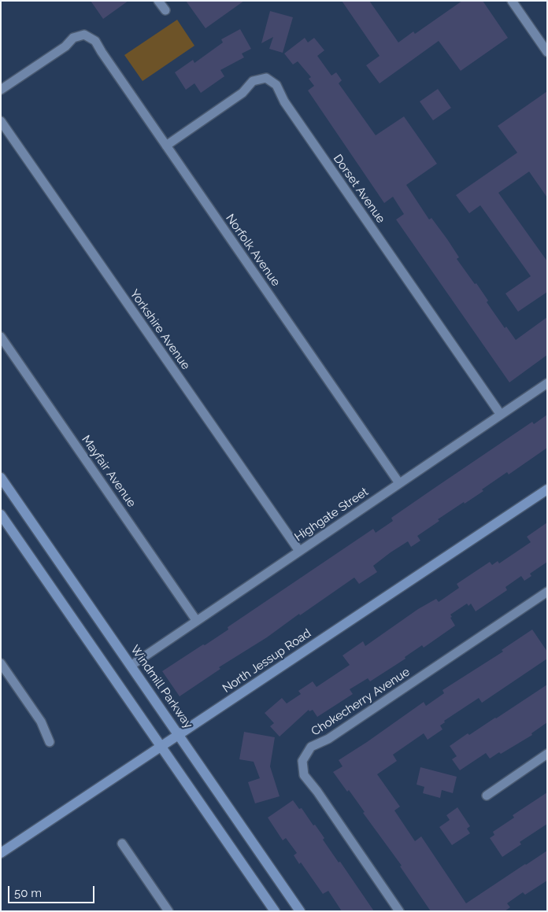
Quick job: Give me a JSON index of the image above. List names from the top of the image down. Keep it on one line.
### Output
{"streets":{"main road":["North Jessup Road","Windmill Parkway"],"street":["Dorset Avenue","Norfolk Avenue","Yorkshire Avenue","Mayfair Avenue","Highgate Street","Chokecherry Avenue"]},"crossings":[["Dorset Avenue","Norfolk Avenue"],["Dorset Avenue","Highgate Street"],["Norfolk Avenue","Highgate Street"],["Yorkshire Avenue","Highgate Street"],["Mayfair Avenue","Highgate Street"],["Highgate Street","Windmill Parkway"],["North Jessup Road","Windmill Parkway"]],"scale_bar":"50 m"}
